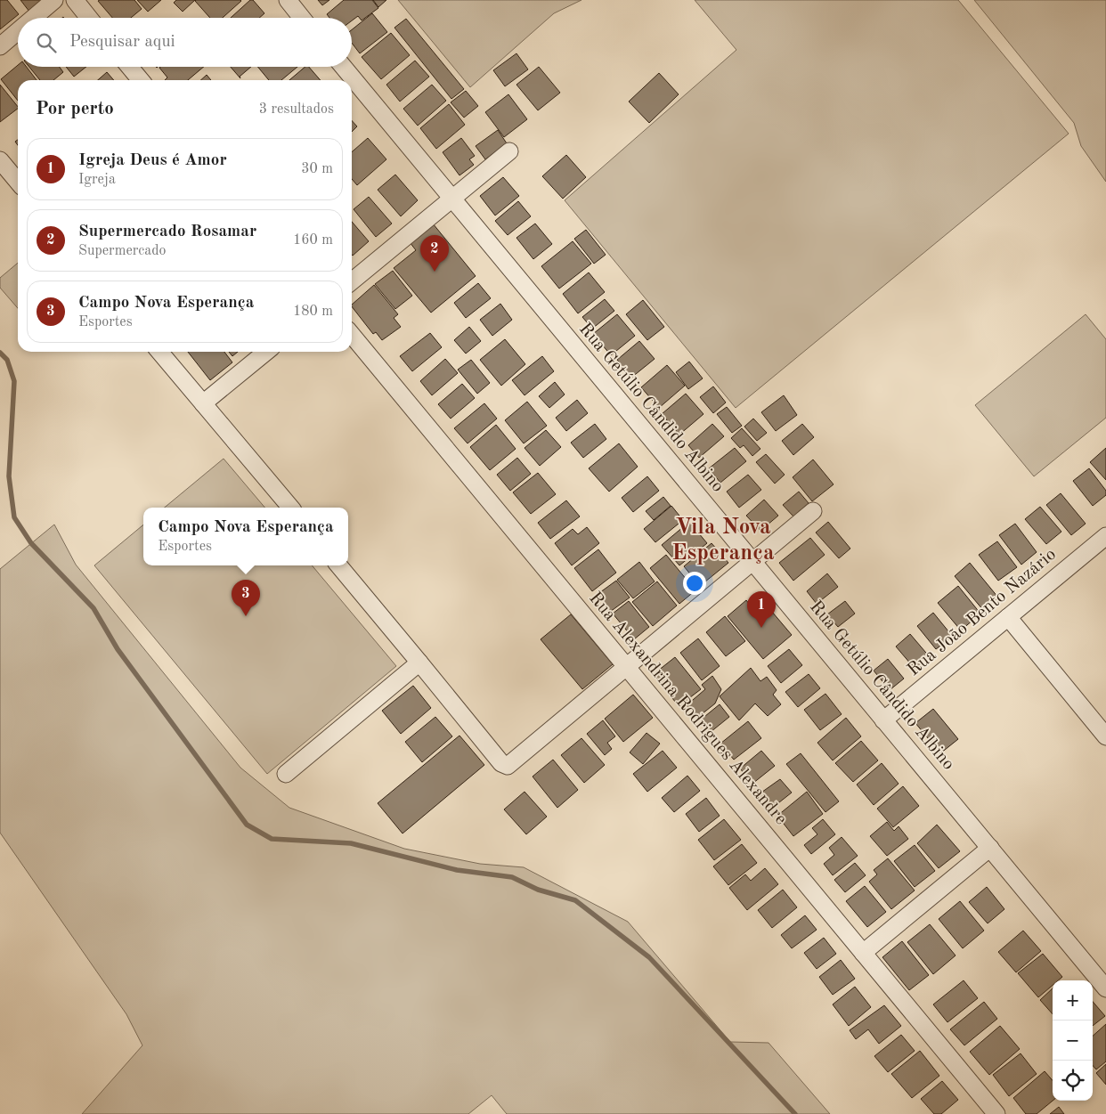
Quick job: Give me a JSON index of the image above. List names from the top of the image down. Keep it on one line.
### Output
{"streets":{"street":["Rua Getúlio Cândido Albino","Rua João Bento Nazário","Rua Alexandrina Rodrigues Alexandre"]},"crossings":[["Rua Getúlio Cândido Albino","Rua João Bento Nazário"]],"districts":["Vila Nova Esperança"],"page":{"search":"Pesquisar aqui","heading":["Por perto","3 resultados"],"list":[{"mark":"1","name":"Igreja Deus é Amor","note":"Igreja","value":"30 m"},{"mark":"2","name":"Supermercado Rosamar","note":"Supermercado","value":"160 m"},{"mark":"3","name":"Campo Nova Esperança","note":"Esportes","value":"180 m"}],"pins":["2","3","1"],"popup":["Campo Nova Esperança","Esportes"],"map_buttons":["+","−"]}}
